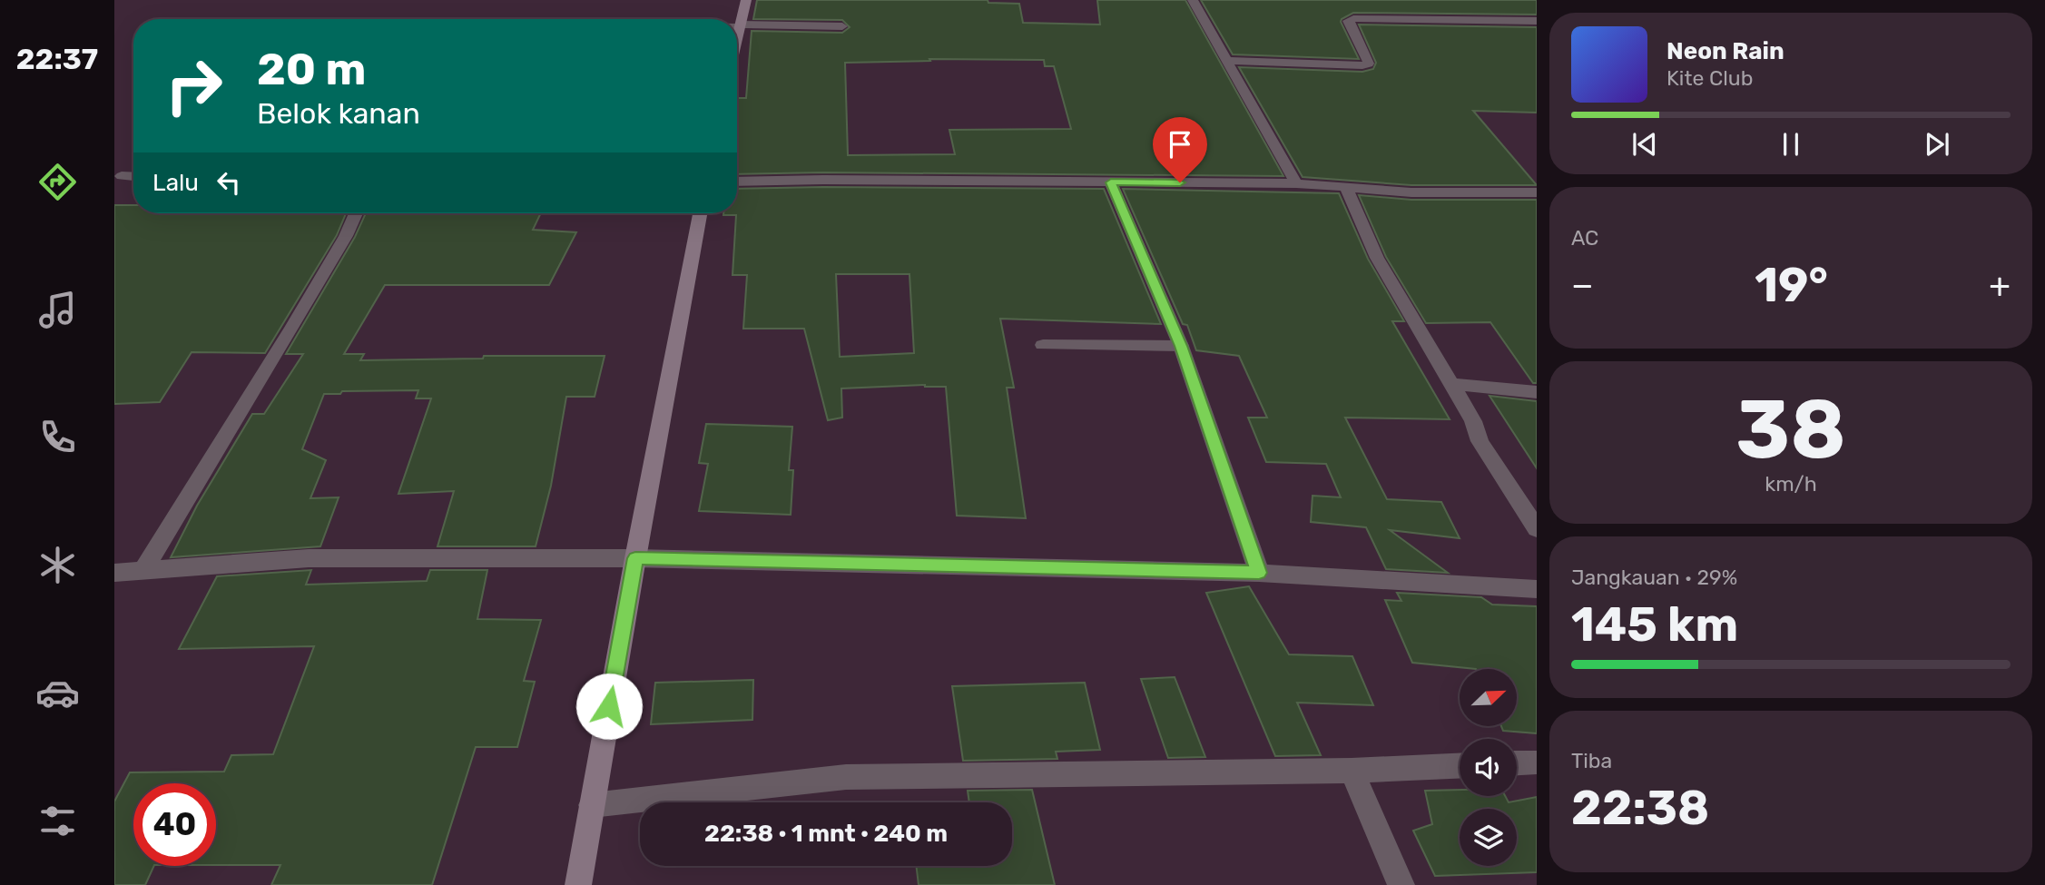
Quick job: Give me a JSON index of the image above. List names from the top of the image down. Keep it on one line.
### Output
{"north":"top right","page":{"tabs":"22:37","turn":["20 m","Belok kanan"],"song":["Neon Rain","Kite Club"],"then":"Lalu","tile":["AC",["38","km/h"],["Jangkauan · 29%","145 km"],["Tiba","22:38"]],"heat":["−","19°","+"],"limit":"40","trip":"22:38 · 1 mnt · 240 m"}}
